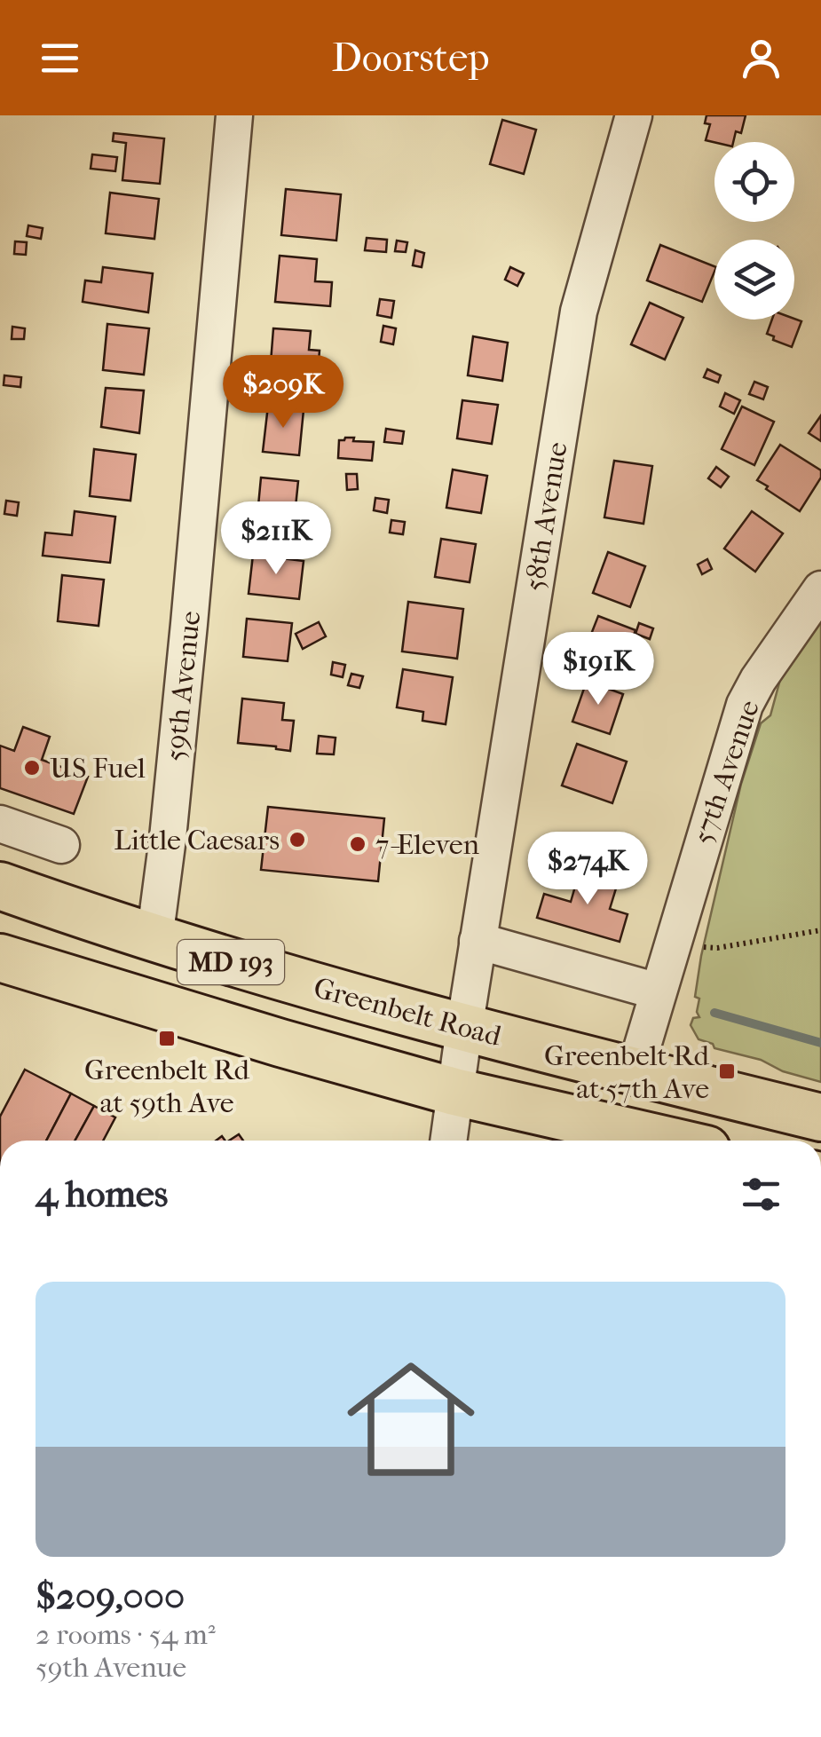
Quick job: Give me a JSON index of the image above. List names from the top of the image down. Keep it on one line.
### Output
{"streets":{"main road":["MD 193","Greenbelt Road"],"street":["58th Avenue","59th Avenue","57th Avenue"]},"crossings":[["58th Avenue","MD 193"],["58th Avenue","Greenbelt Road"],["59th Avenue","Greenbelt Road"],["57th Avenue","Greenbelt Road"]],"places":{"other":["US Fuel","Little Caesars","7-Eleven"],"transit":["Greenbelt Rd at 59th Ave","Greenbelt Rd at 57th Ave"]},"page":{"header":"Doorstep","price":["$209K","$211K","$191K","$274K"],"heading":"4 homes","list":[{"name":"$209,000","note":"2 rooms · 54 m² · 59th Avenue"}]}}
